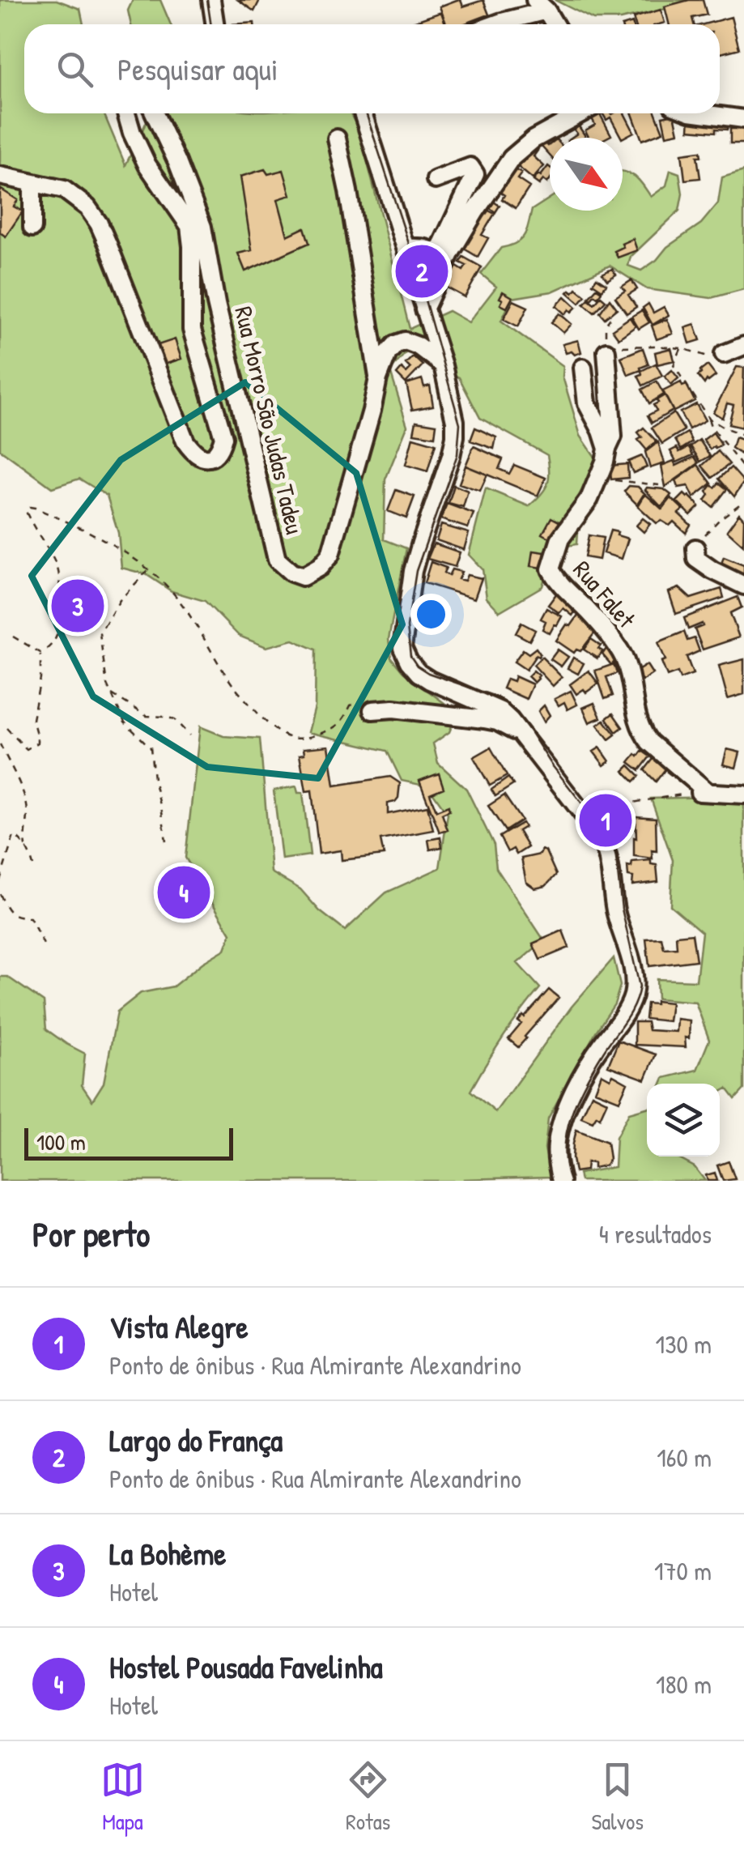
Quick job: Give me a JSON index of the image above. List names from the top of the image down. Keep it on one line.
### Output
{"streets":{"street":["Rua Morro São Judas Tadeu","Rua Falet"]},"scale_bar":"100 m","north":"bottom right","page":{"search":"Pesquisar aqui","pins":["2","3","1","4"],"scale":"100 m","heading":["Por perto","4 resultados"],"list":[{"mark":"1","name":"Vista Alegre","note":"Ponto de ônibus · Rua Almirante Alexandrino","value":"130 m"},{"mark":"2","name":"Largo do França","note":"Ponto de ônibus · Rua Almirante Alexandrino","value":"160 m"},{"mark":"3","name":"La Bohème","note":"Hotel","value":"170 m"},{"mark":"4","name":"Hostel Pousada Favelinha","note":"Hotel","value":"180 m"}],"nav":["Mapa","Rotas","Salvos"]}}
